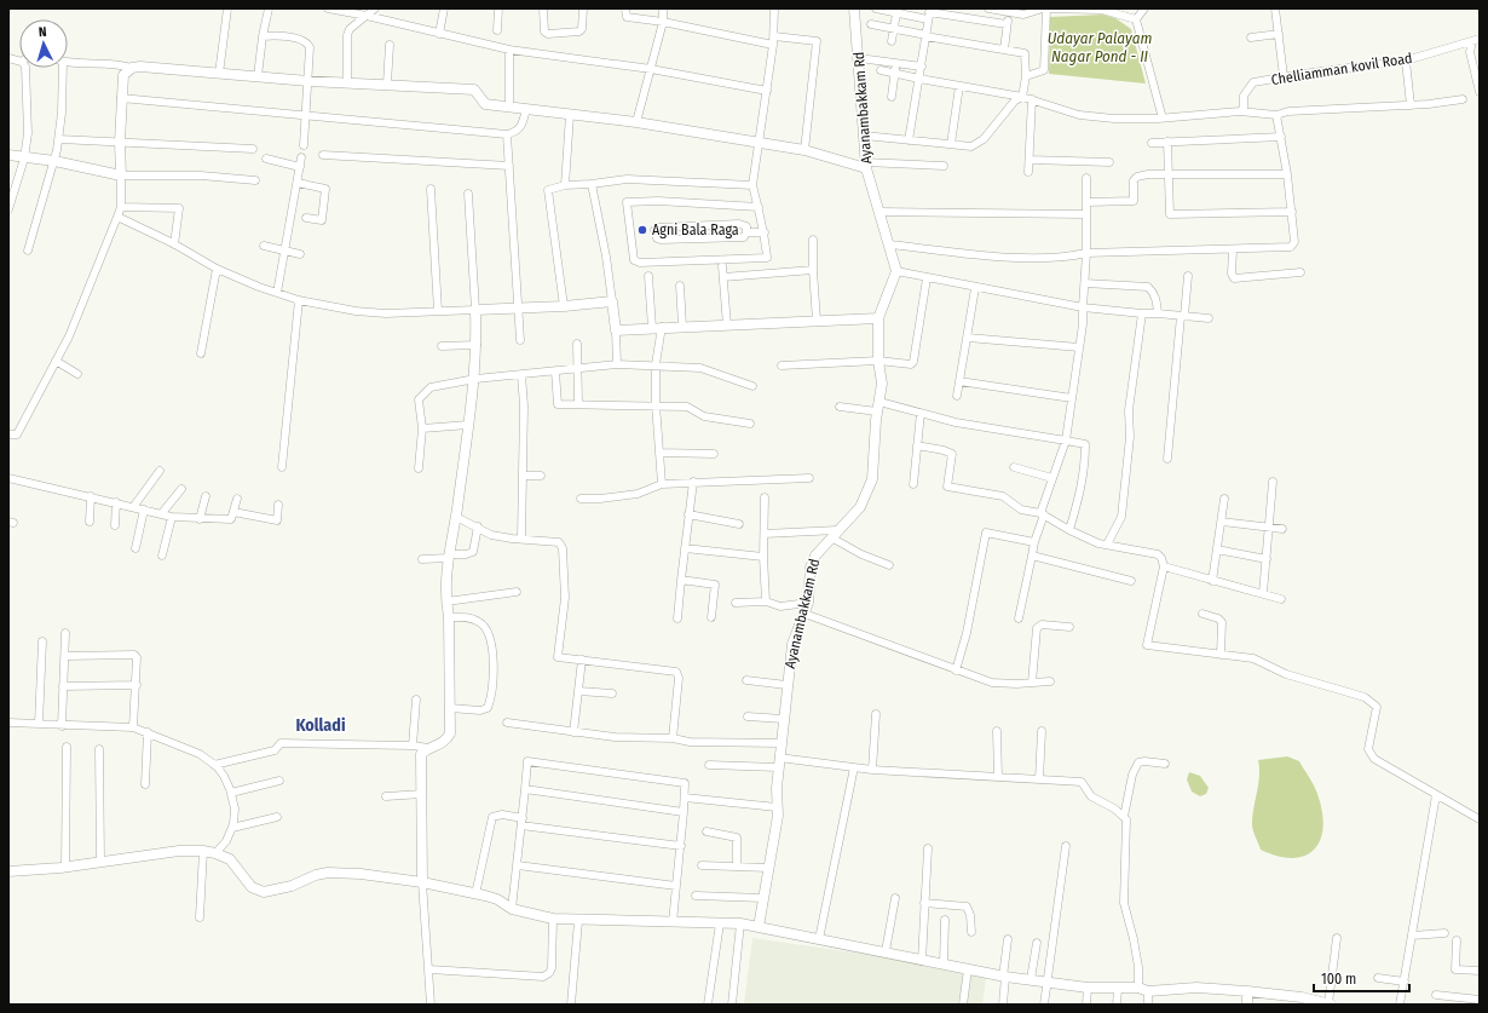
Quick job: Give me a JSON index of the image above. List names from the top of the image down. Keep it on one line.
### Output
{"streets":{"street":["Chelliamman kovil Road","Ayanambakkam Rd"]},"districts":["Kolladi"],"water":["Udayar Palayam Nagar Pond - II"],"places":["Agni Bala Raga"],"scale_bar":"100 m","north":"top"}
